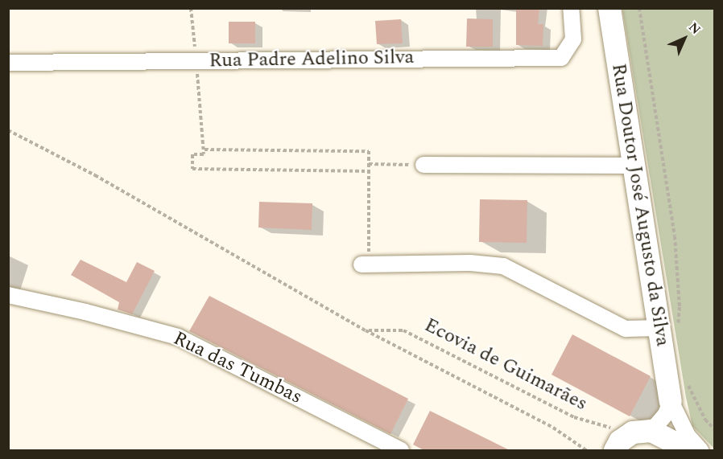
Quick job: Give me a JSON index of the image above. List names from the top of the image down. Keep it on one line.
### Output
{"streets":{"street":["Rua Padre Adelino Silva","Rua Doutor José Augusto da Silva","Rua das Tumbas"],"path":["Ecovia de Guimarães"]},"north":"top right"}
